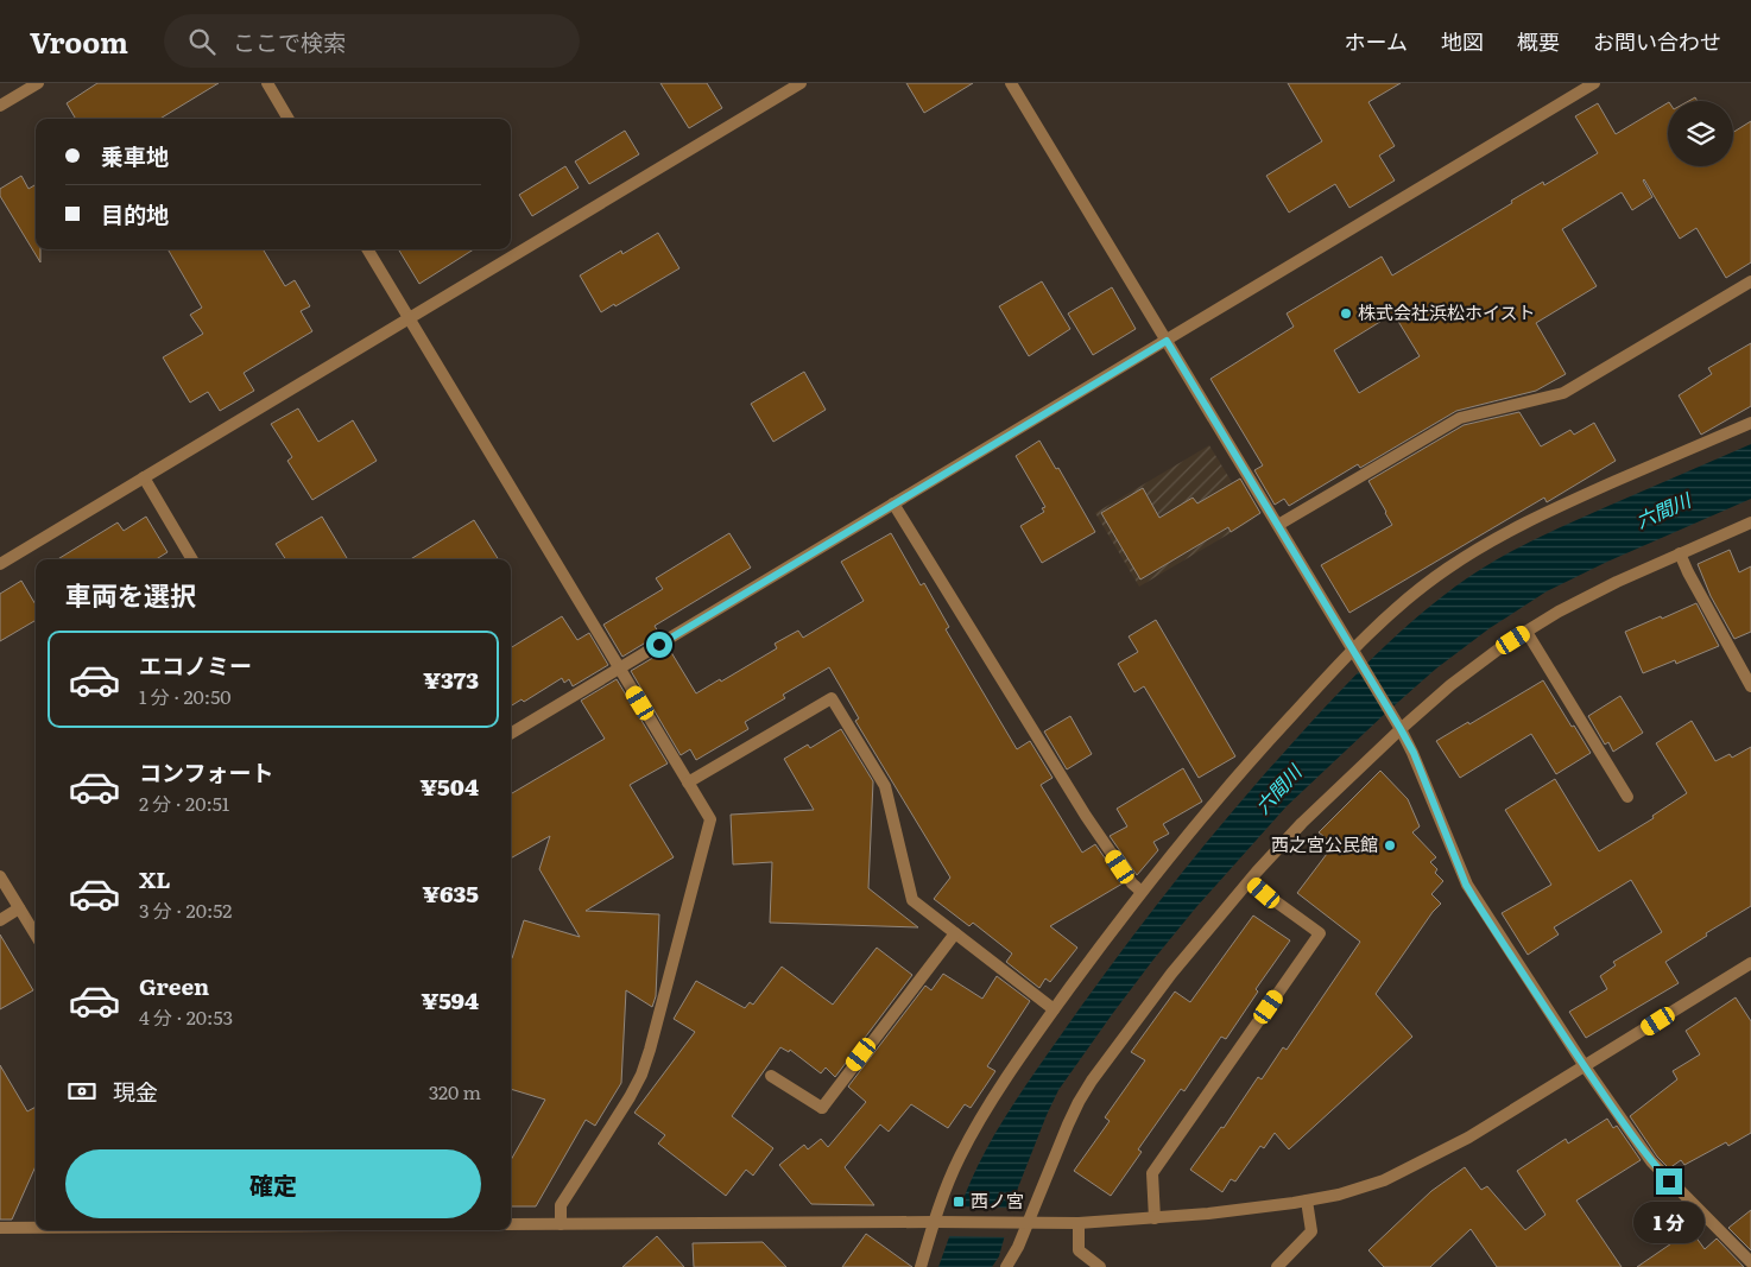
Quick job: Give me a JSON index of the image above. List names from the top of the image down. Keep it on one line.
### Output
{"water":["六間川"],"places":{"other":["株式会社浜松ホイスト","西之宮公民館"],"transit":["西ノ宮"]},"page":{"header":"Vroom","search":"ここで検索","nav":["ホーム","地図","概要","お問い合わせ"],"banner":["乗車地","目的地"],"heading":"車両を選択","list":[{"name":"エコノミー","note":"1 分 · 20:50","value":"¥373"},{"name":"コンフォート","note":"2 分 · 20:51","value":"¥504"},{"name":"XL","note":"3 分 · 20:52","value":"¥635"},{"name":"Green","note":"4 分 · 20:53","value":"¥594"}],"pay":["現金","320 m"],"buttons":"確定","bubble":"1 分"}}
